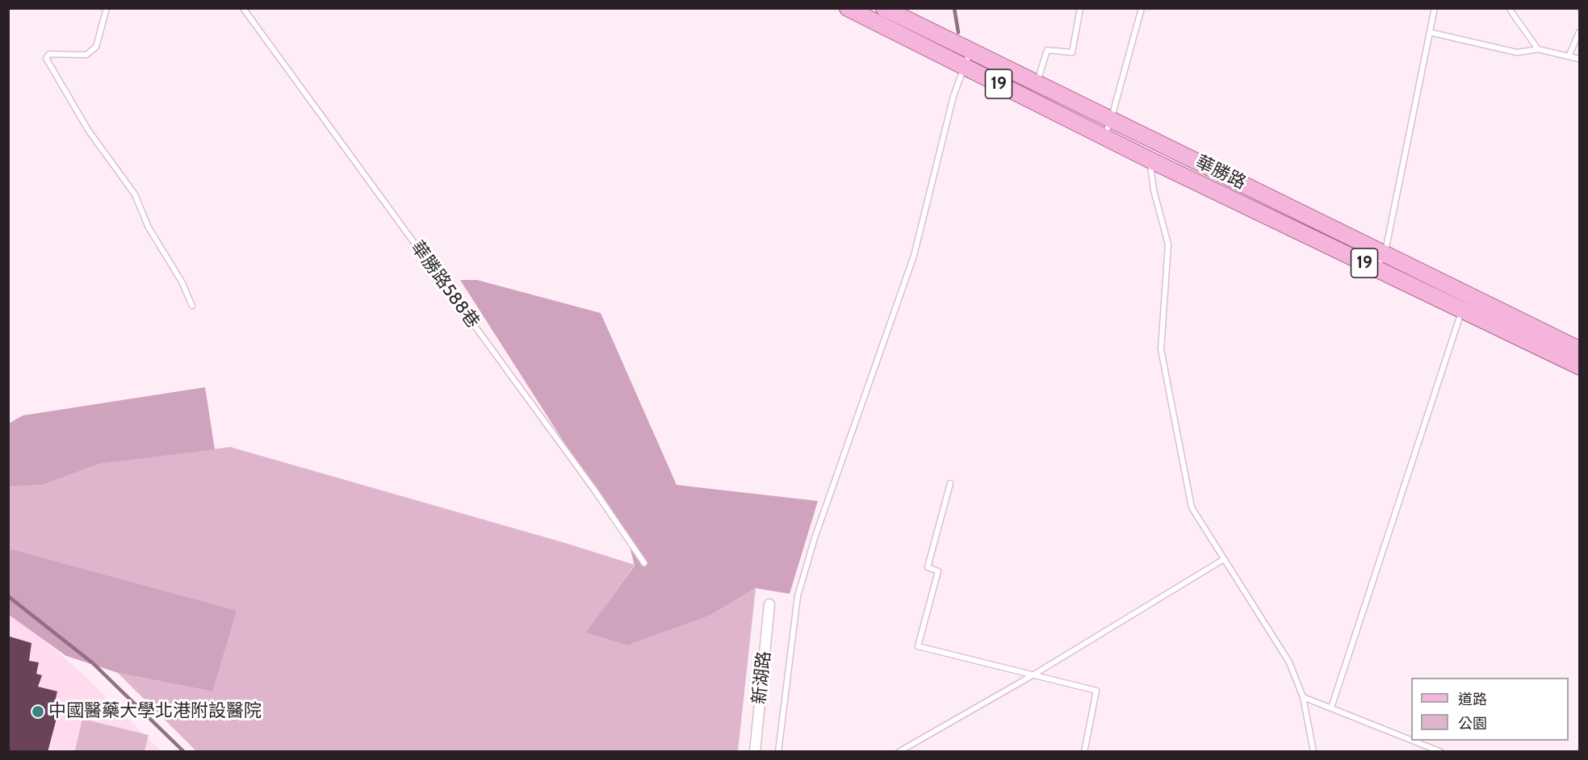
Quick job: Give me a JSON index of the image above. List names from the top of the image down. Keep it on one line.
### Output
{"streets":{"main road":["19","華勝路"],"street":["新湖路"],"lane":["華勝路588巷"]},"places":["中國醫藥大學北港附設醫院"],"legend":["道路","公園"]}
